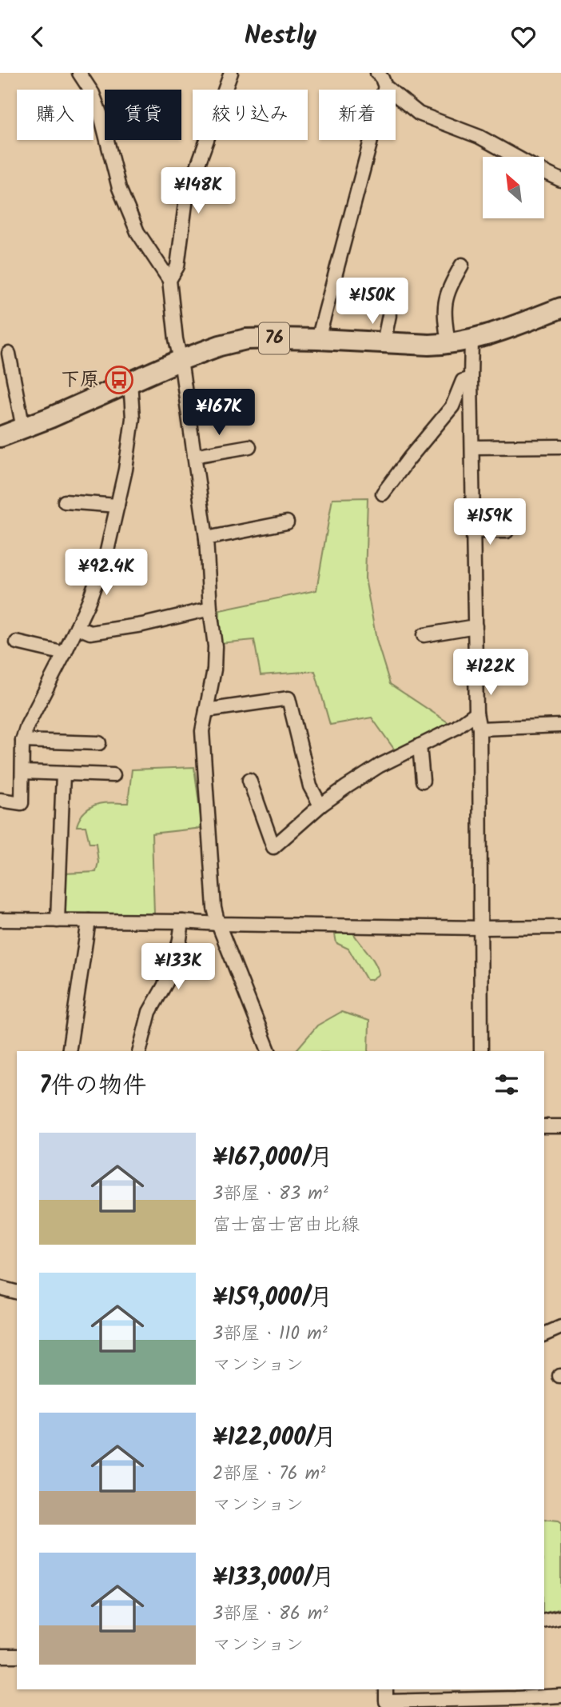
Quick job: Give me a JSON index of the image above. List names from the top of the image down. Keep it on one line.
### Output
{"streets":{"main road":["76"]},"places":{"bus stop":["下原"]},"north":"top left","page":{"header":"Nestly","chip":["購入","賃貸","絞り込み","新着"],"price":["¥148K","¥150K","¥167K","¥159K","¥92.4K","¥122K","¥133K"],"heading":"7件の物件","list":[{"name":"¥167,000/月","note":"3部屋 · 83 m² · 富士富士宮由比線"},{"name":"¥159,000/月","note":"3部屋 · 110 m² · マンション"},{"name":"¥122,000/月","note":"2部屋 · 76 m² · マンション"},{"name":"¥133,000/月","note":"3部屋 · 86 m² · マンション"}]}}
